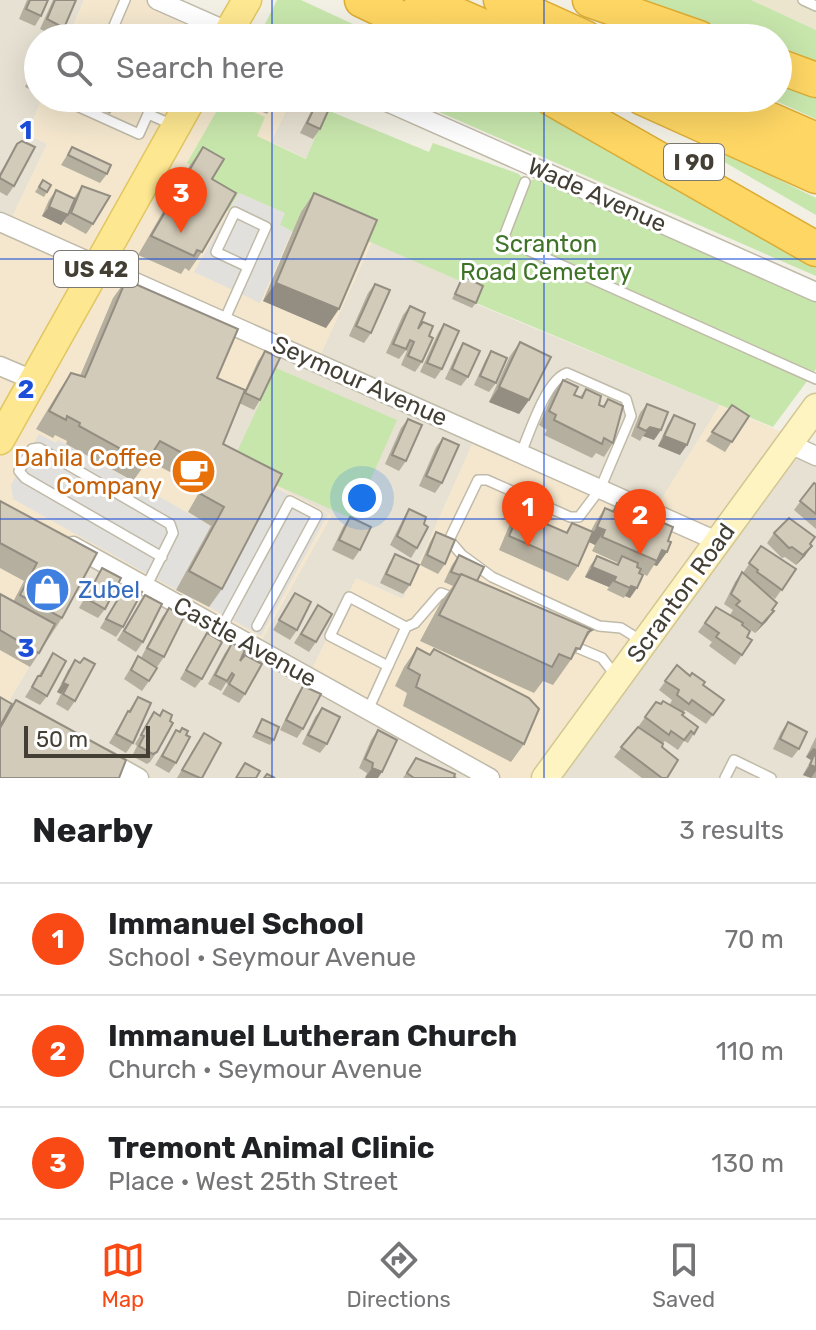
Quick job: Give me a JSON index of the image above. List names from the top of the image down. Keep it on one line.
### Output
{"streets":{"highway":["I 90"],"main road":["US 42"],"street":["Wade Avenue","Seymour Avenue","Scranton Road","Castle Avenue"]},"crossings":[["US 42","Seymour Avenue"],["Seymour Avenue","Scranton Road"]],"parks":["Scranton Road Cemetery"],"places":{"cafe":["Dahila Coffee Company"],"shop":["Zubel"]},"scale_bar":"50 m","page":{"search":"Search here","pins":["3","1","2"],"scale":"50 m","heading":["Nearby","3 results"],"list":[{"mark":"1","name":"Immanuel School","note":"School · Seymour Avenue","value":"70 m"},{"mark":"2","name":"Immanuel Lutheran Church","note":"Church · Seymour Avenue","value":"110 m"},{"mark":"3","name":"Tremont Animal Clinic","note":"Place · West 25th Street","value":"130 m"}],"nav":["Map","Directions","Saved"]},"grid":{"rows":["1","2","3"]}}
